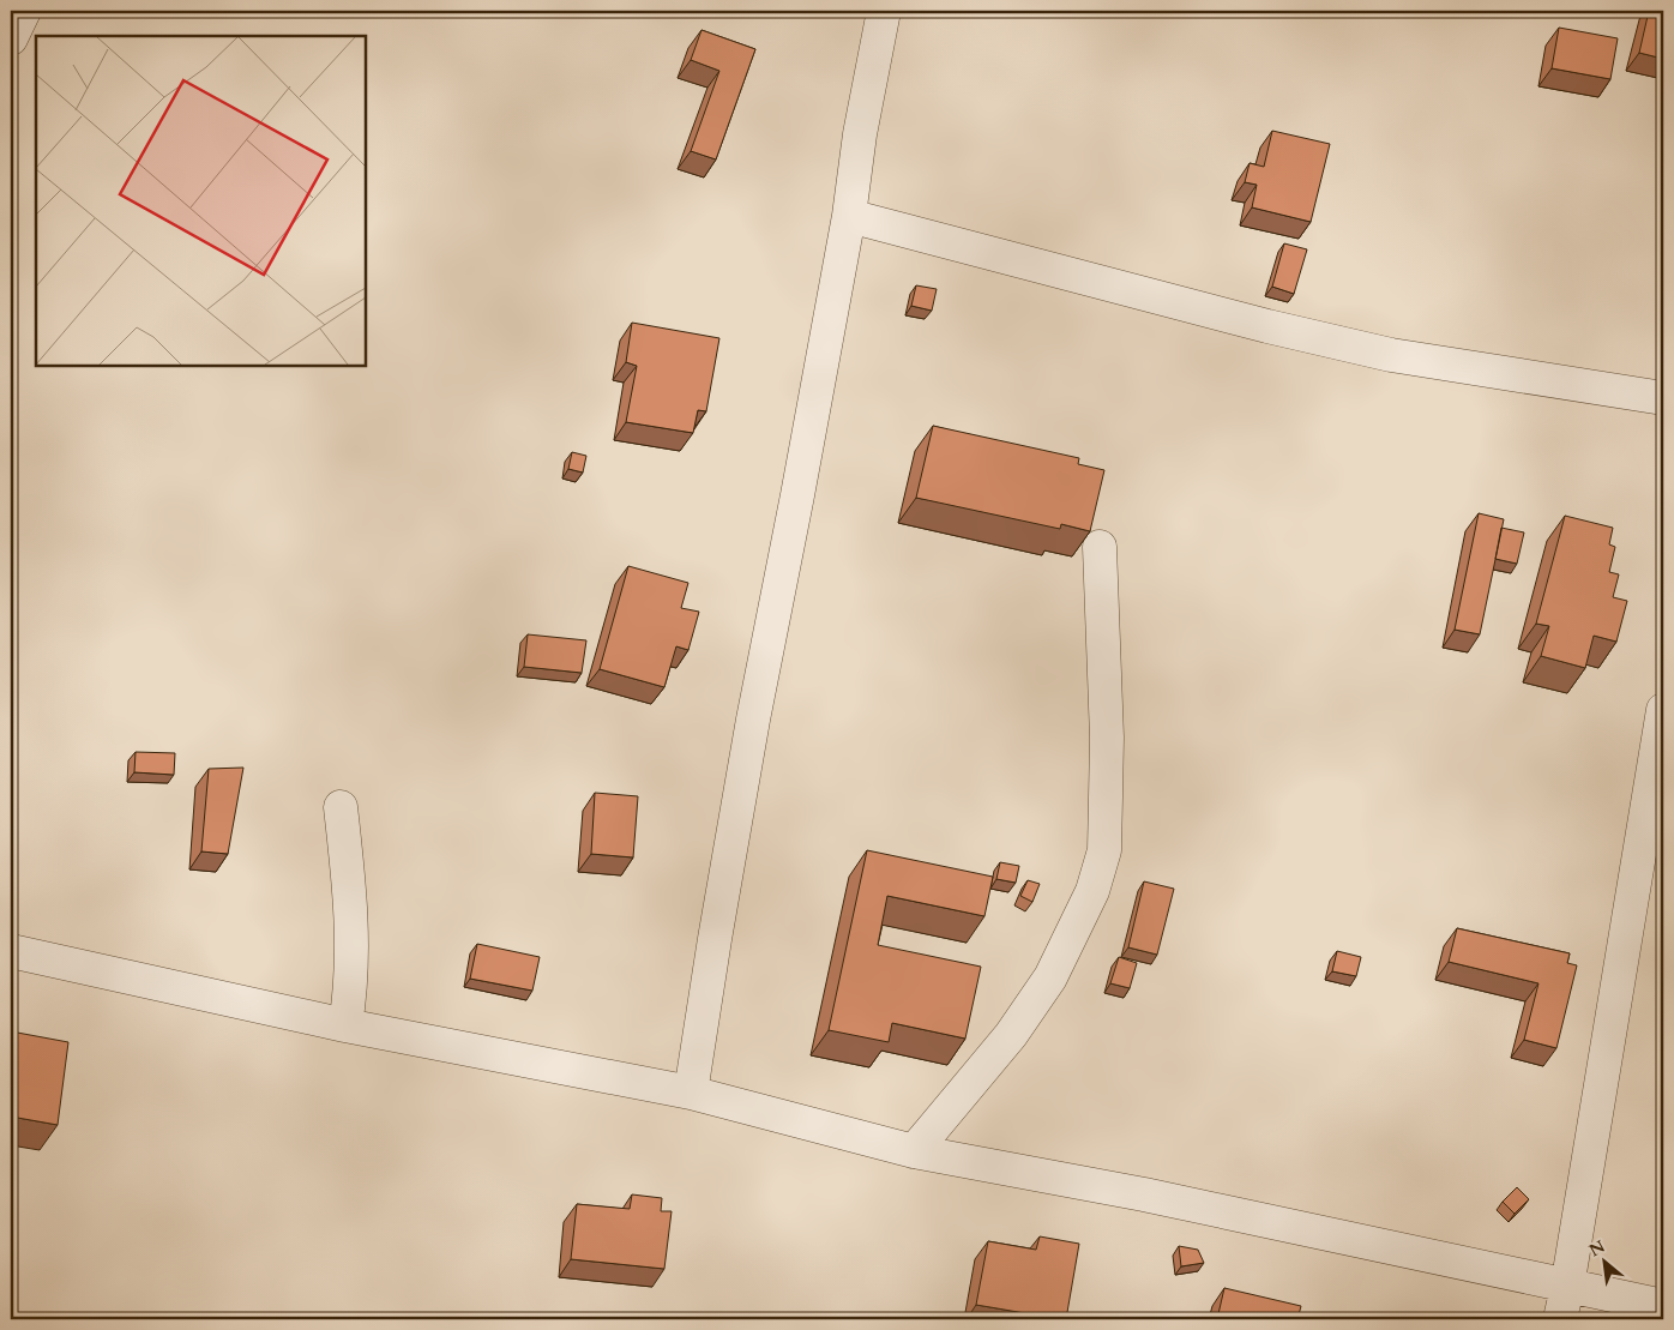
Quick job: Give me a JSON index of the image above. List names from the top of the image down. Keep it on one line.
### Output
{"north":"top left"}
